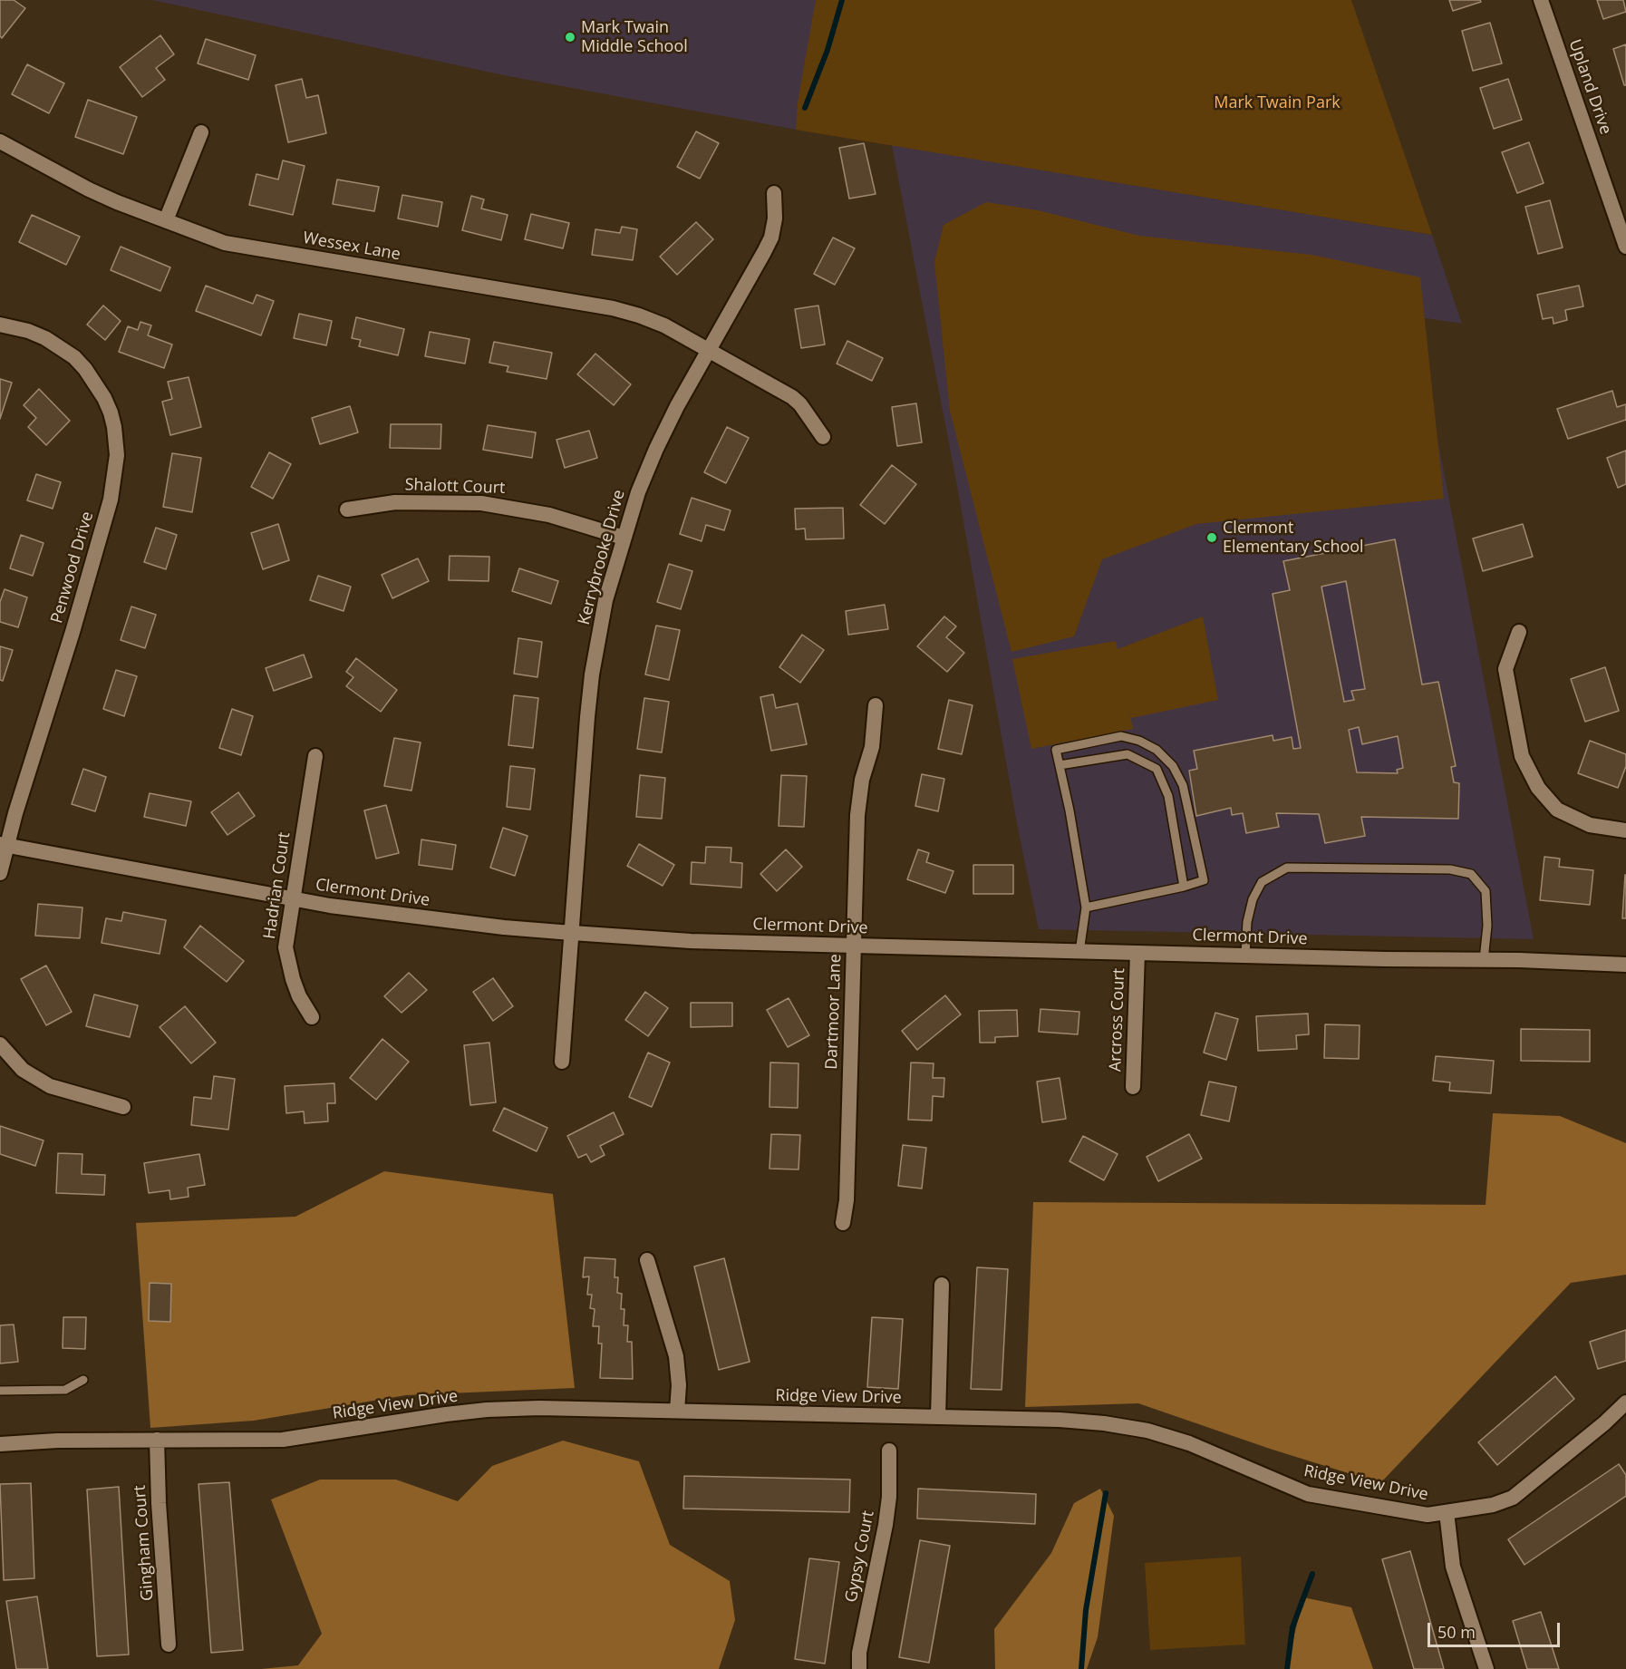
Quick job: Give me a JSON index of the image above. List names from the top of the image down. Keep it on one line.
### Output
{"streets":{"street":["Upland Drive","Wessex Lane","Shalott Court","Kerrybrooke Drive","Penwood Drive","Hadrian Court","Clermont Drive","Dartmoor Lane","Arcross Court","Ridge View Drive","Gingham Court","Gypsy Court"]},"crossings":[["Wessex Lane","Kerrybrooke Drive"],["Shalott Court","Kerrybrooke Drive"],["Kerrybrooke Drive","Clermont Drive"],["Penwood Drive","Clermont Drive"],["Hadrian Court","Clermont Drive"],["Clermont Drive","Dartmoor Lane"],["Clermont Drive","Arcross Court"],["Ridge View Drive","Gingham Court"]],"parks":["Mark Twain Park"],"places":["Mark Twain Middle School","Clermont Elementary School"],"scale_bar":"50 m"}
